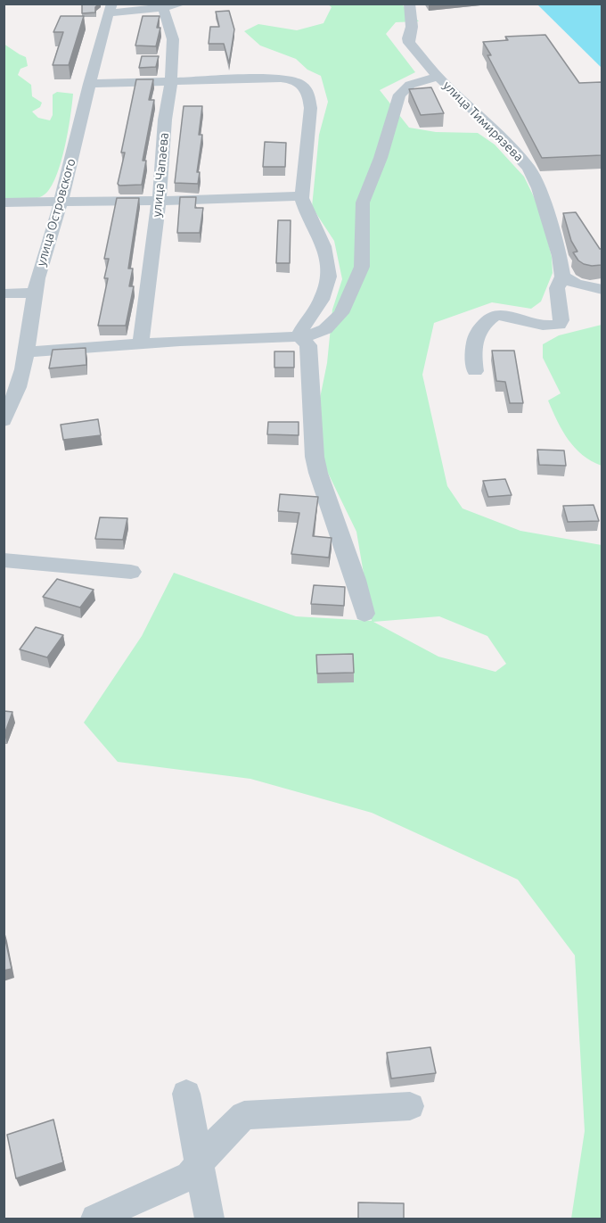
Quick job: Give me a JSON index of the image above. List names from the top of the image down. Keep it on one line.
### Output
{"streets":{"street":["улица Тимирязева","улица Чапаева","улица Островского"]}}
